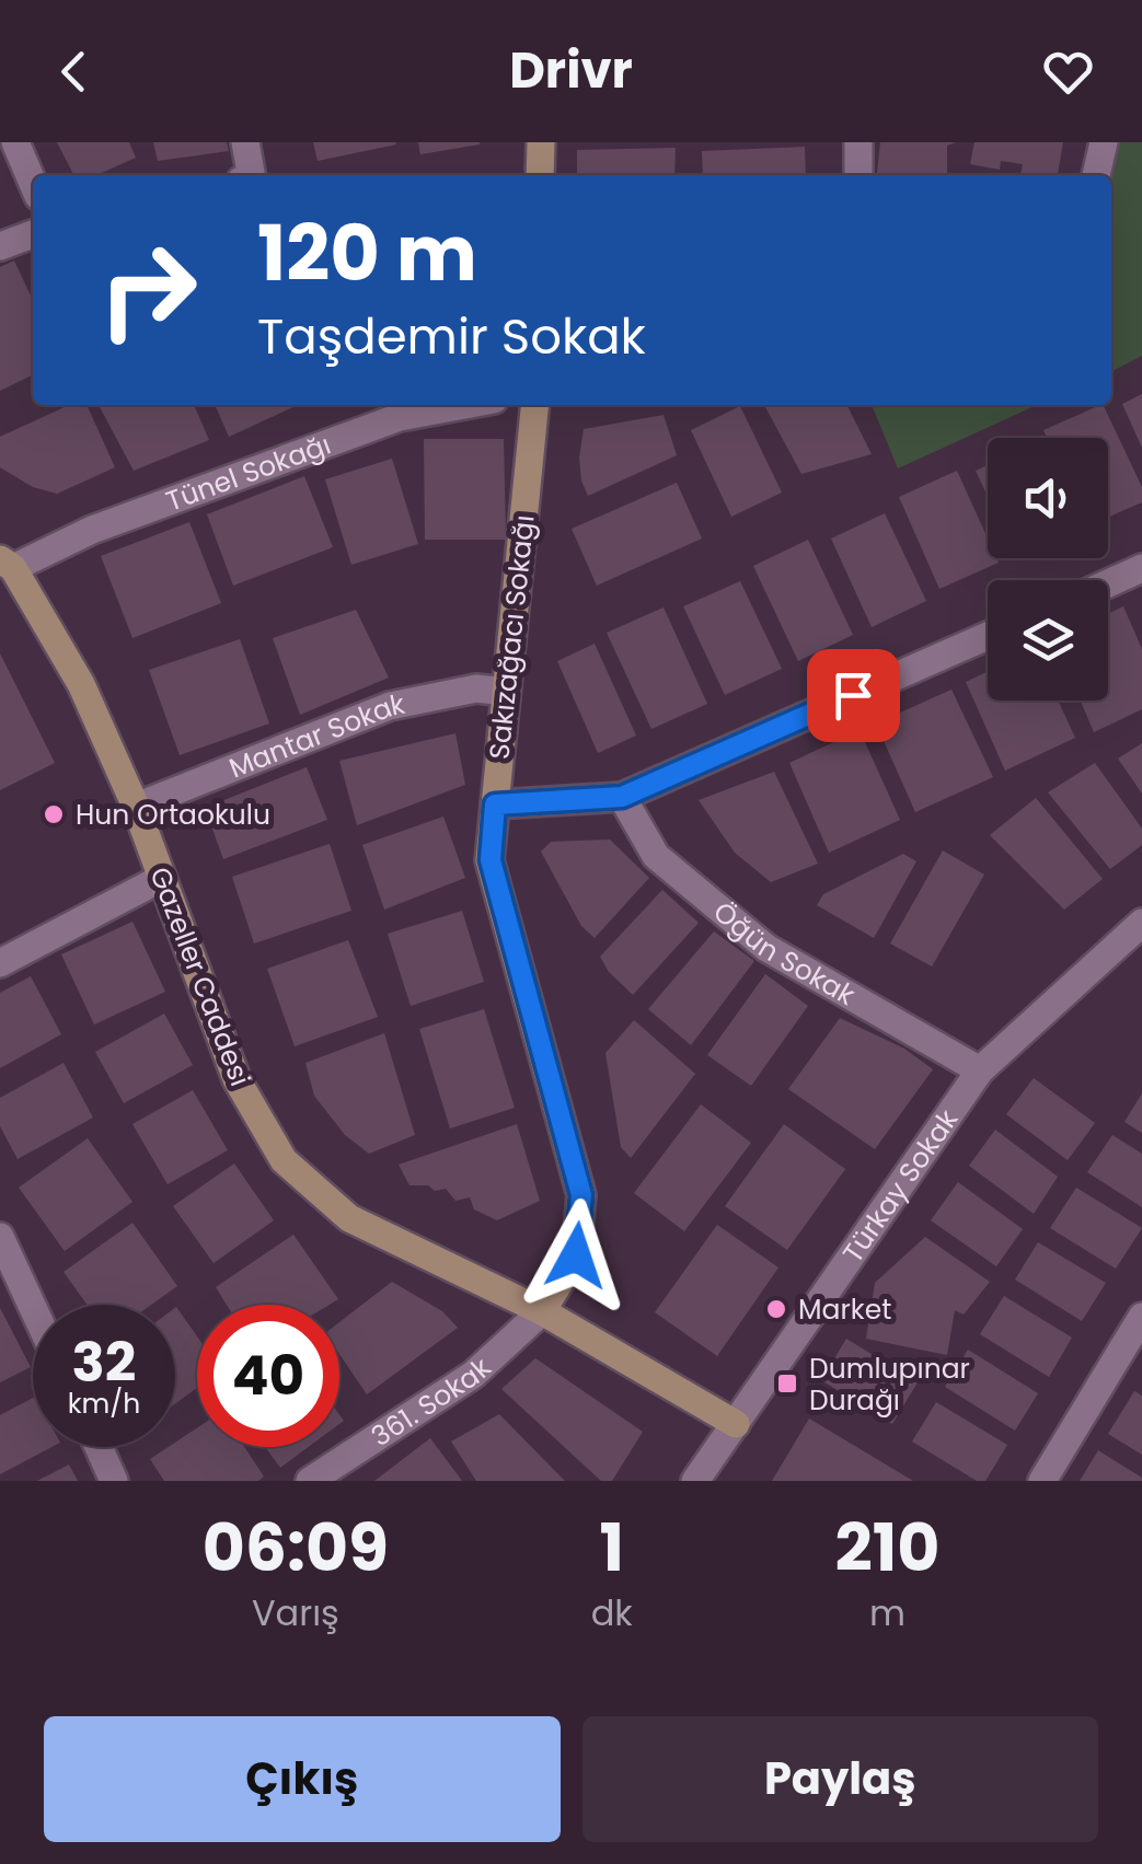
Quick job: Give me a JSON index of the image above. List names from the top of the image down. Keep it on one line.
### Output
{"streets":{"street":["Tünel Sokağı","Sakızağacı Sokağı","Mantar Sokak","Öğün Sokak","Gazeller Caddesi","Türkay Sokak","361. Sokak"]},"crossings":[["Tünel Sokağı","Gazeller Caddesi"],["Sakızağacı Sokağı","Mantar Sokak"],["Sakızağacı Sokağı","Gazeller Caddesi"],["Sakızağacı Sokağı","361. Sokak"],["Mantar Sokak","Gazeller Caddesi"],["Öğün Sokak","Türkay Sokak"],["Gazeller Caddesi","Türkay Sokak"],["Gazeller Caddesi","361. Sokak"]],"places":{"other":["Hun Ortaokulu","Market"],"transit":["Dumlupınar Durağı"]},"page":{"header":"Drivr","turn":["120 m","Taşdemir Sokak"],"speed":"32 km/h","limit":"40","eta":["06:09","Varış","1","dk","210","m"],"buttons":["Çıkış","Paylaş"]}}
